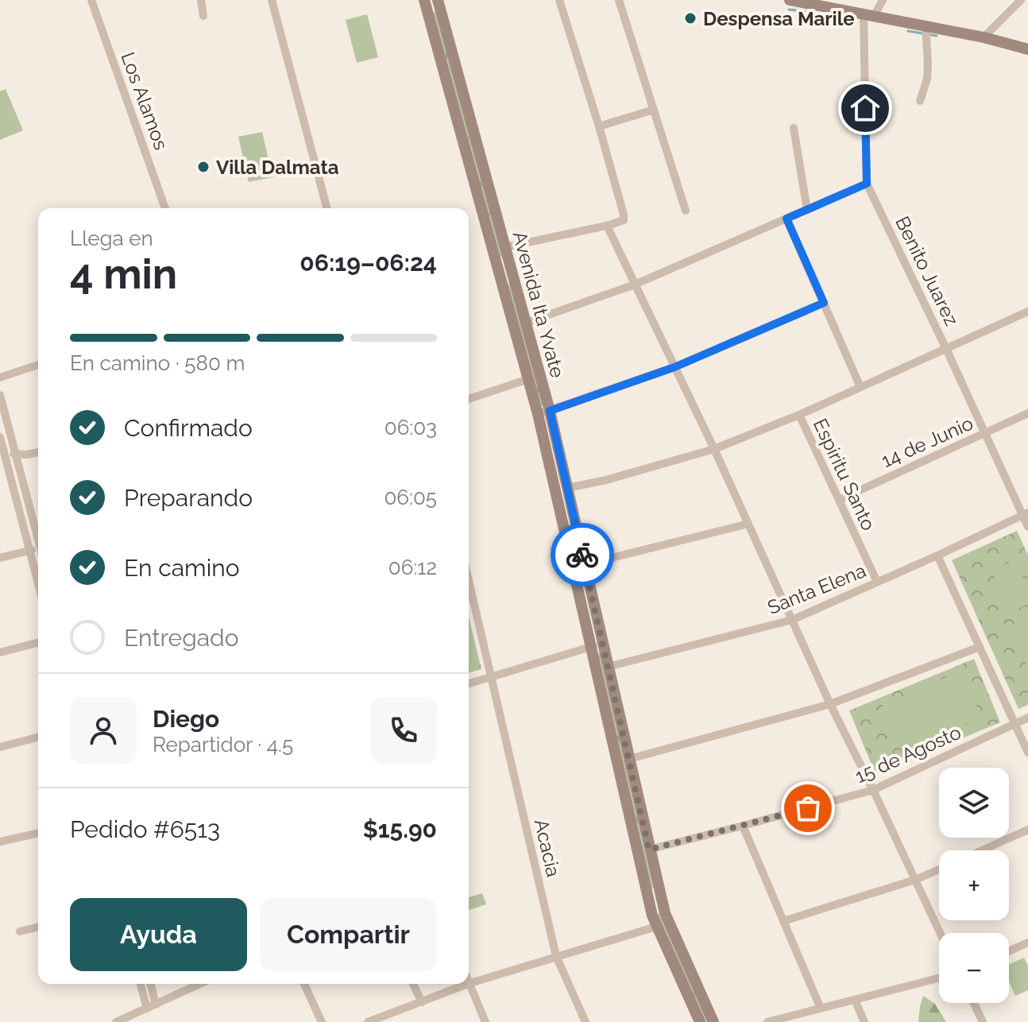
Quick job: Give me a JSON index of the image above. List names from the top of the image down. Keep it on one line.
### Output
{"streets":{"street":["Los Alamos","Benito Juarez","Avenida Ita Yvate","14 de Junio","Espiritu Santo","Santa Elena","15 de Agosto","Acacia"]},"crossings":[["Benito Juarez","14 de Junio"],["Benito Juarez","Santa Elena"],["Avenida Ita Yvate","Santa Elena"],["Avenida Ita Yvate","15 de Agosto"],["14 de Junio","Espiritu Santo"],["Espiritu Santo","Santa Elena"]],"places":["Despensa Marile","Villa Dalmata"],"page":{"heading":["4 min","Llega en","06:19–06:24"],"panel":["Diego","Repartidor · 4.5","Pedido #6513","$15.90"],"bar":"En camino · 580 m","list":[["Confirmado","06:03"],["Preparando","06:05"],["En camino","06:12"],"Entregado"],"map_buttons":["+","−"],"buttons":["Ayuda","Compartir"]}}
